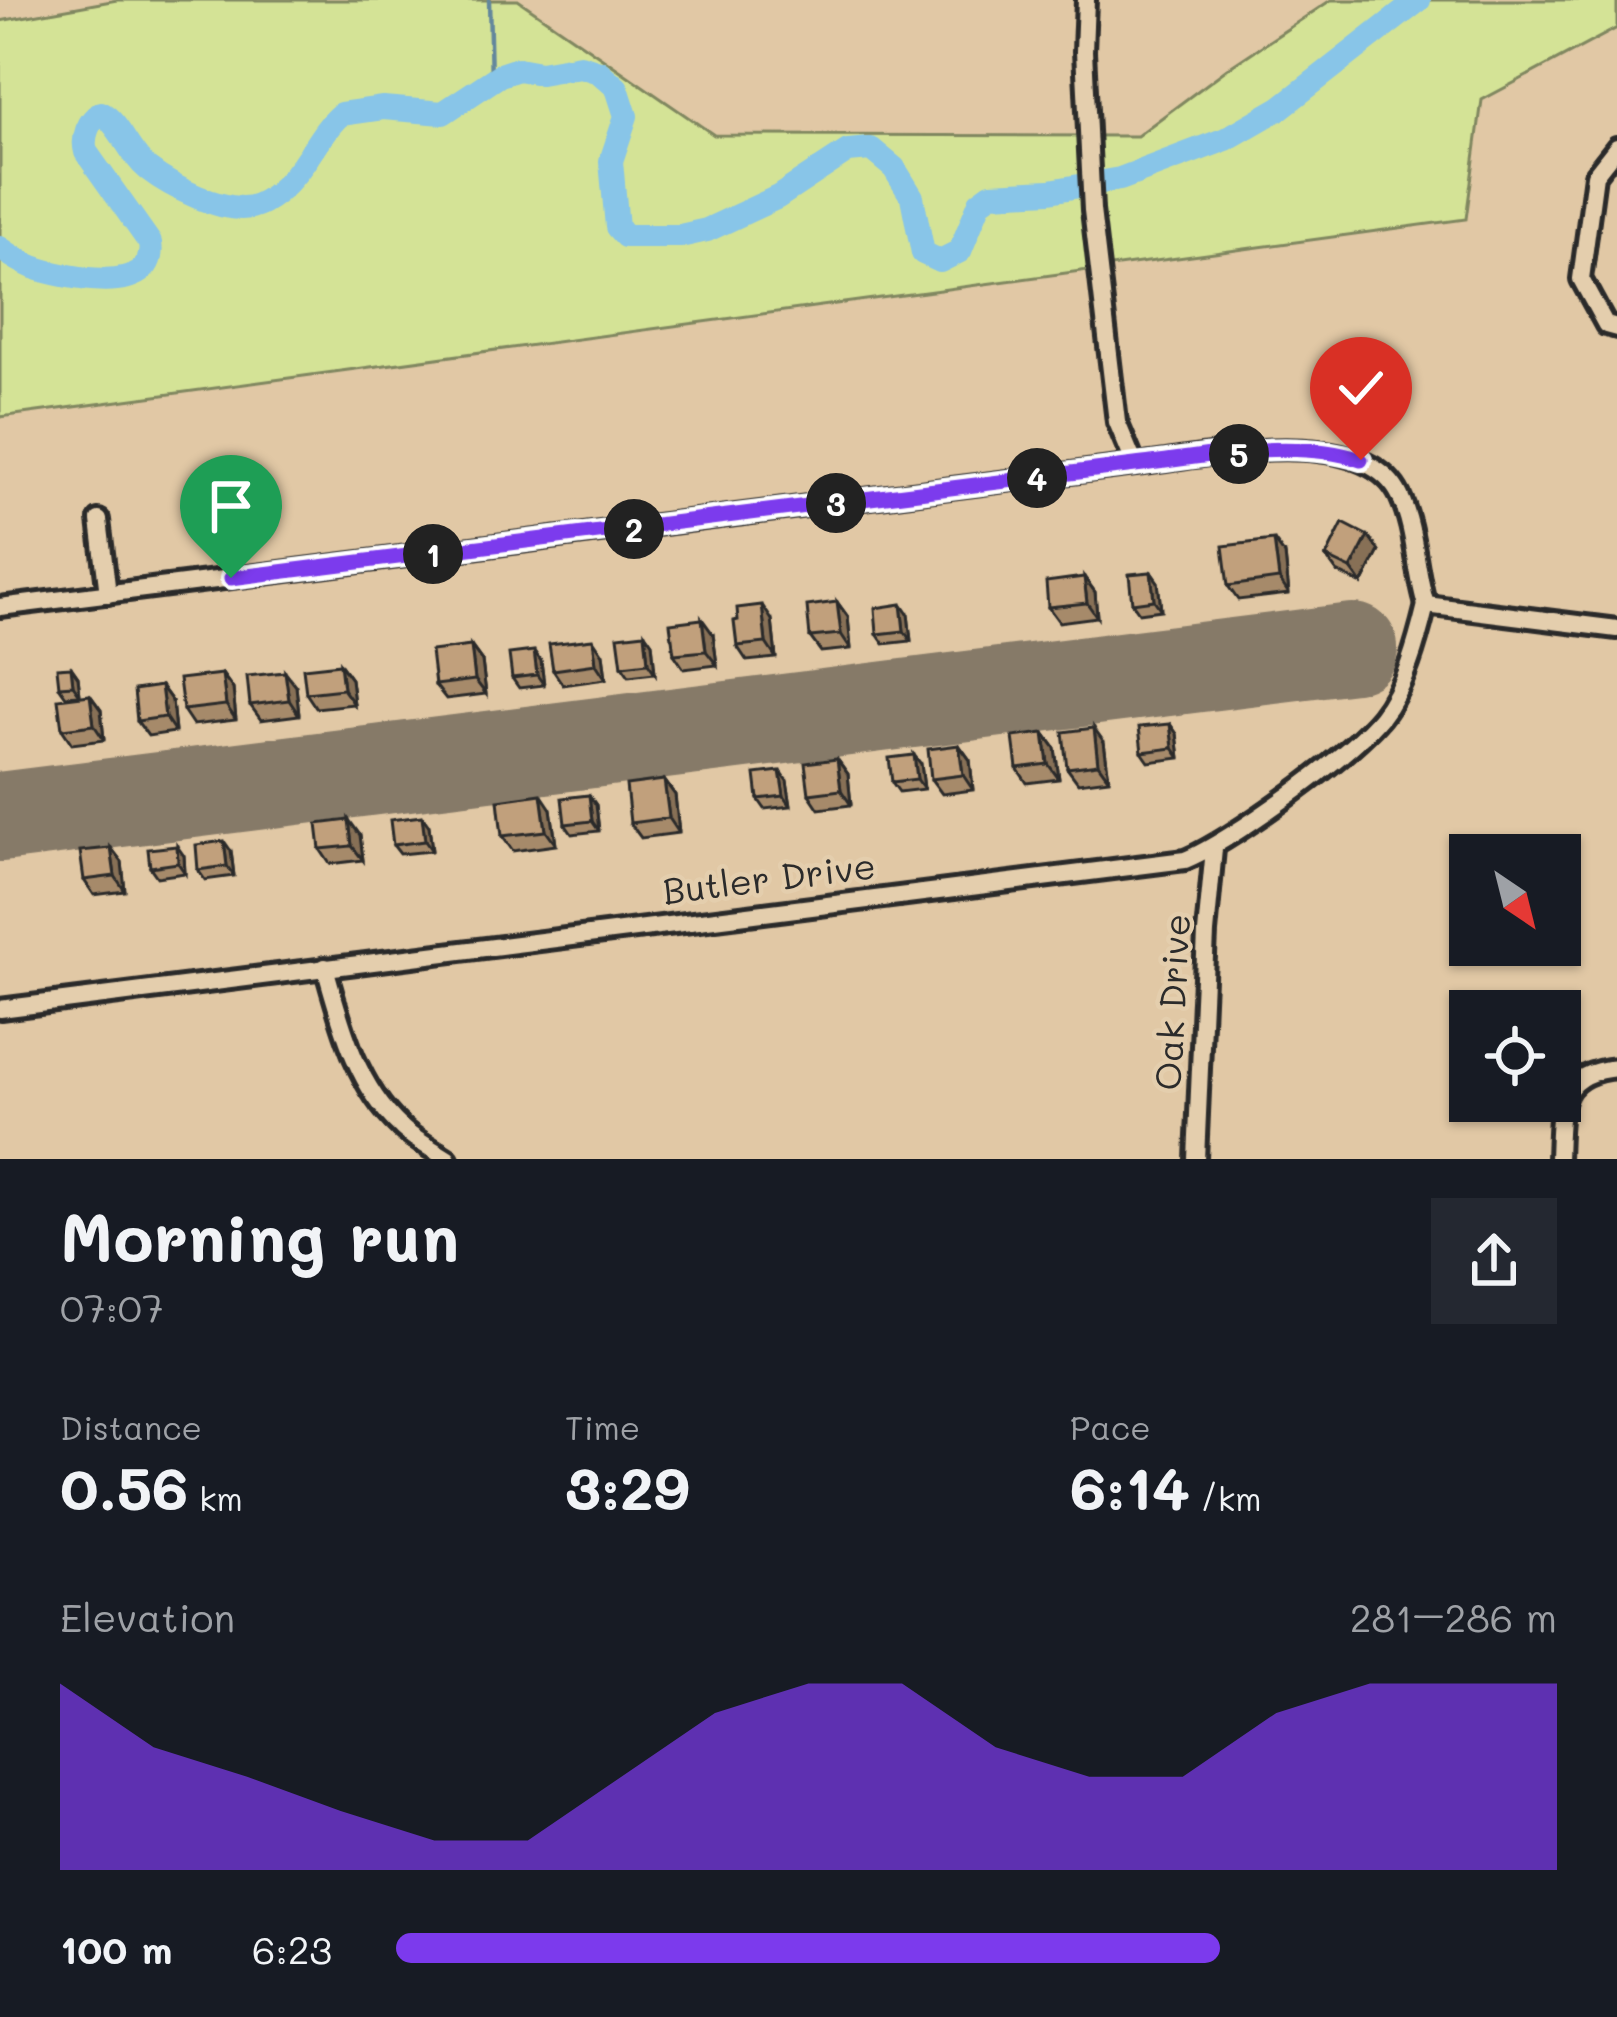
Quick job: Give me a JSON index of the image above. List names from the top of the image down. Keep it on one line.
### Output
{"streets":{"street":["Butler Drive","Oak Drive"]},"crossings":[["Butler Drive","Oak Drive"]],"north":"bottom right","page":{"pins":["5","4","3","2","1"],"heading":["Morning run","07:07"],"stats":[["Distance","0.56 km"],["Time","3:29"],["Pace","6:14 /km"]],"chart":["Elevation","281–286 m"],"list":[{"name":"100 m","note":"6:23"}]}}
